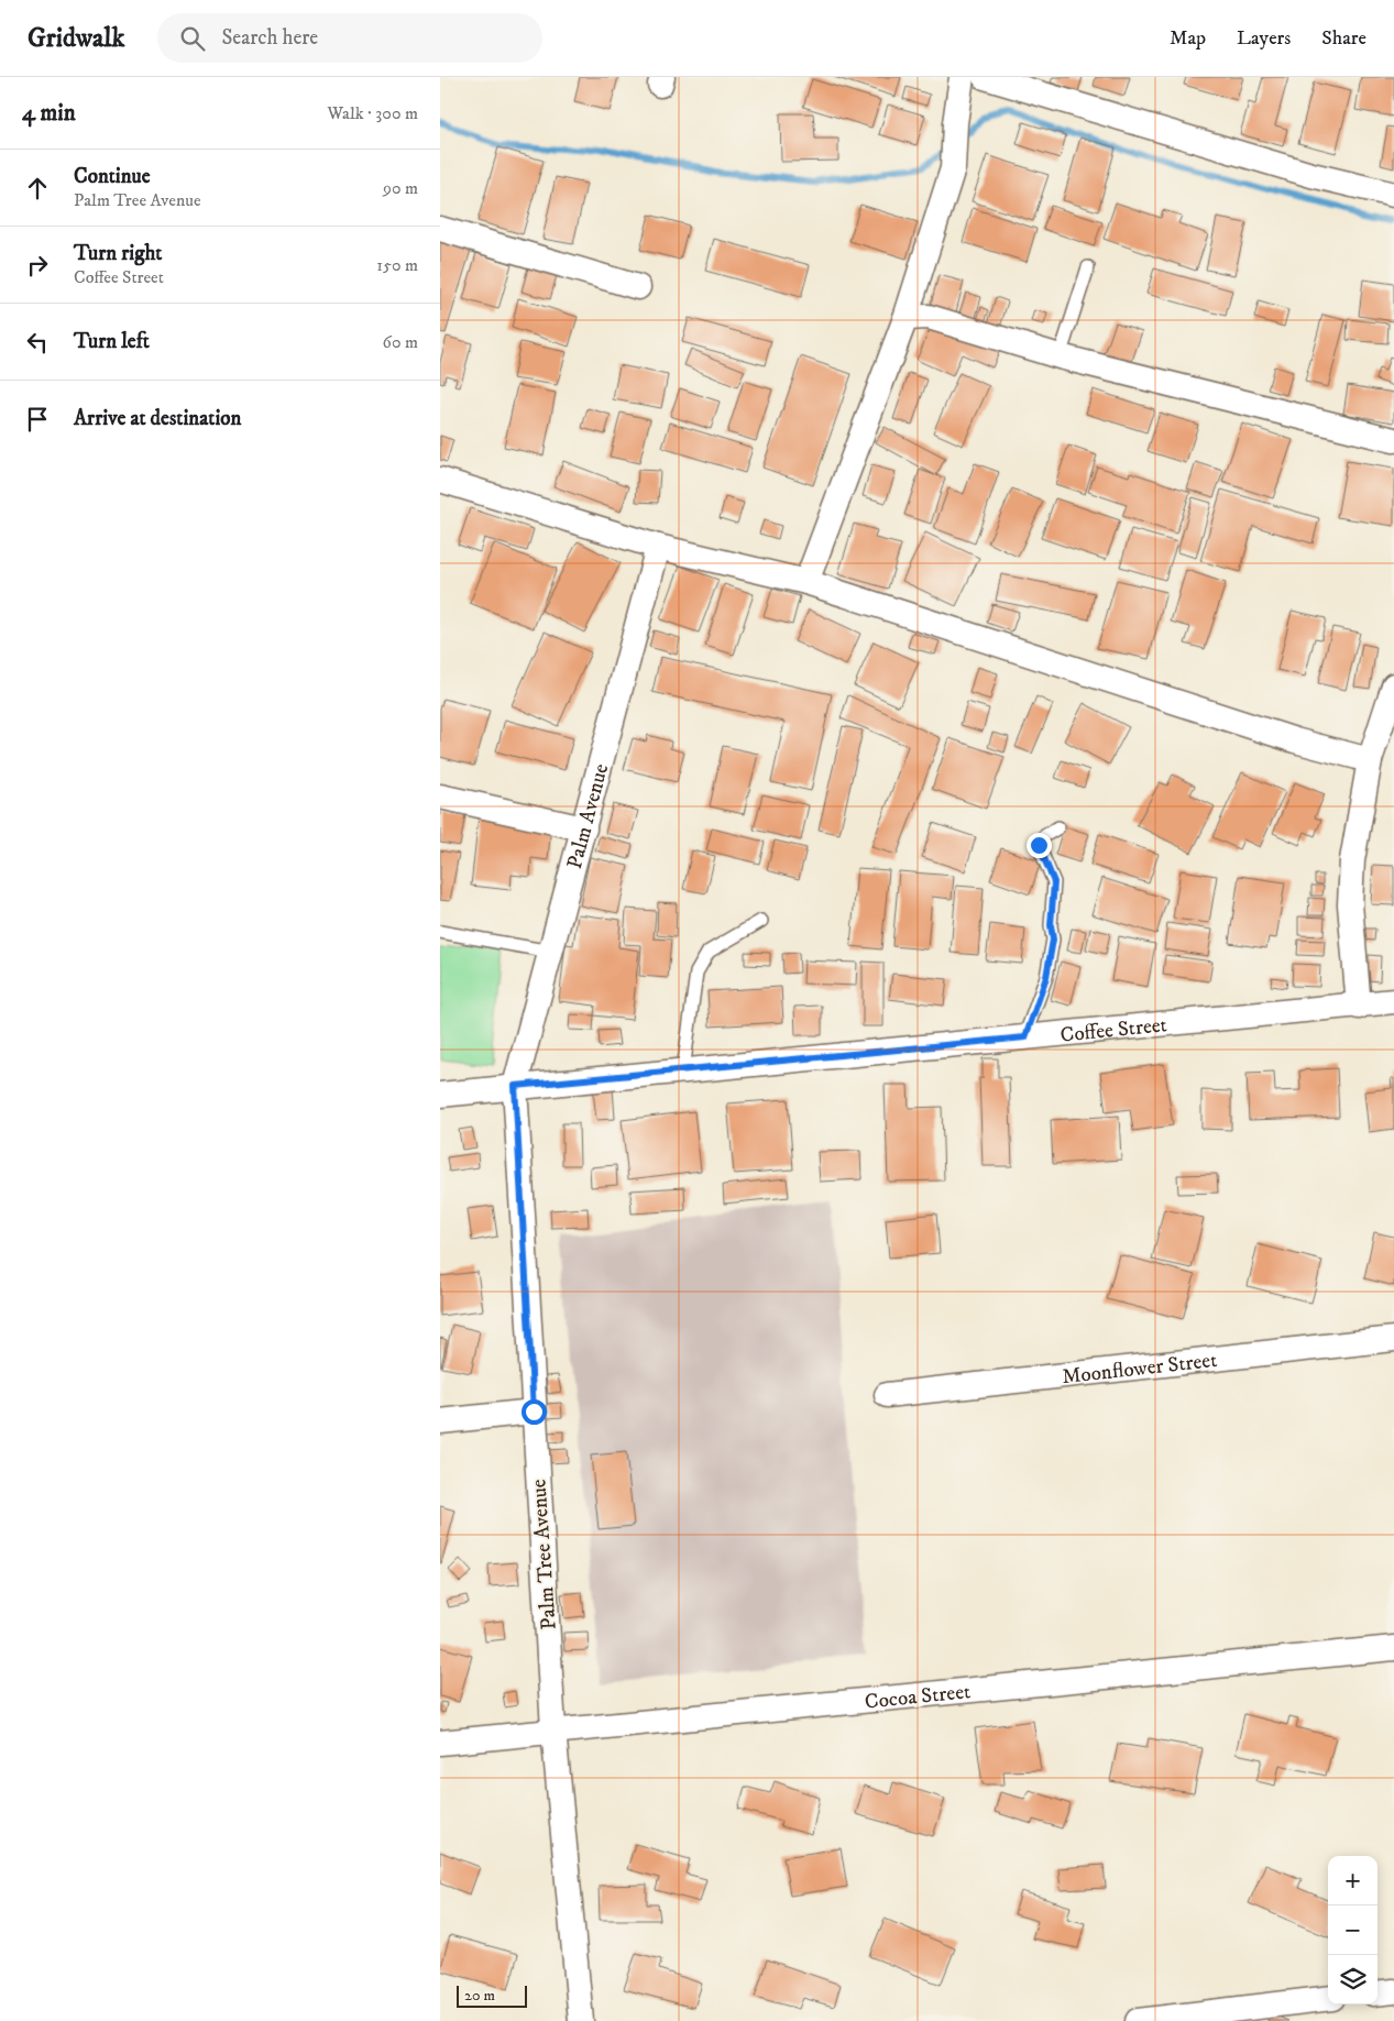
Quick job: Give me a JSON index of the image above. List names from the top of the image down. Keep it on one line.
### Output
{"streets":{"street":["Palm Avenue","Coffee Street","Moonflower Street","Palm Tree Avenue","Cocoa Street"]},"crossings":[["Palm Avenue","Coffee Street"],["Palm Avenue","Palm Tree Avenue"],["Coffee Street","Palm Tree Avenue"],["Palm Tree Avenue","Cocoa Street"]],"scale_bar":"20 m","page":{"header":"Gridwalk","search":"Search here","nav":["Map","Layers","Share"],"heading":["4 min","Walk · 300 m"],"list":[["Continue","Palm Tree Avenue","90 m"],["Turn right","Coffee Street","150 m"],["Turn left","60 m"],"Arrive at destination"],"map_buttons":["+","−"],"scale":"20 m"}}
